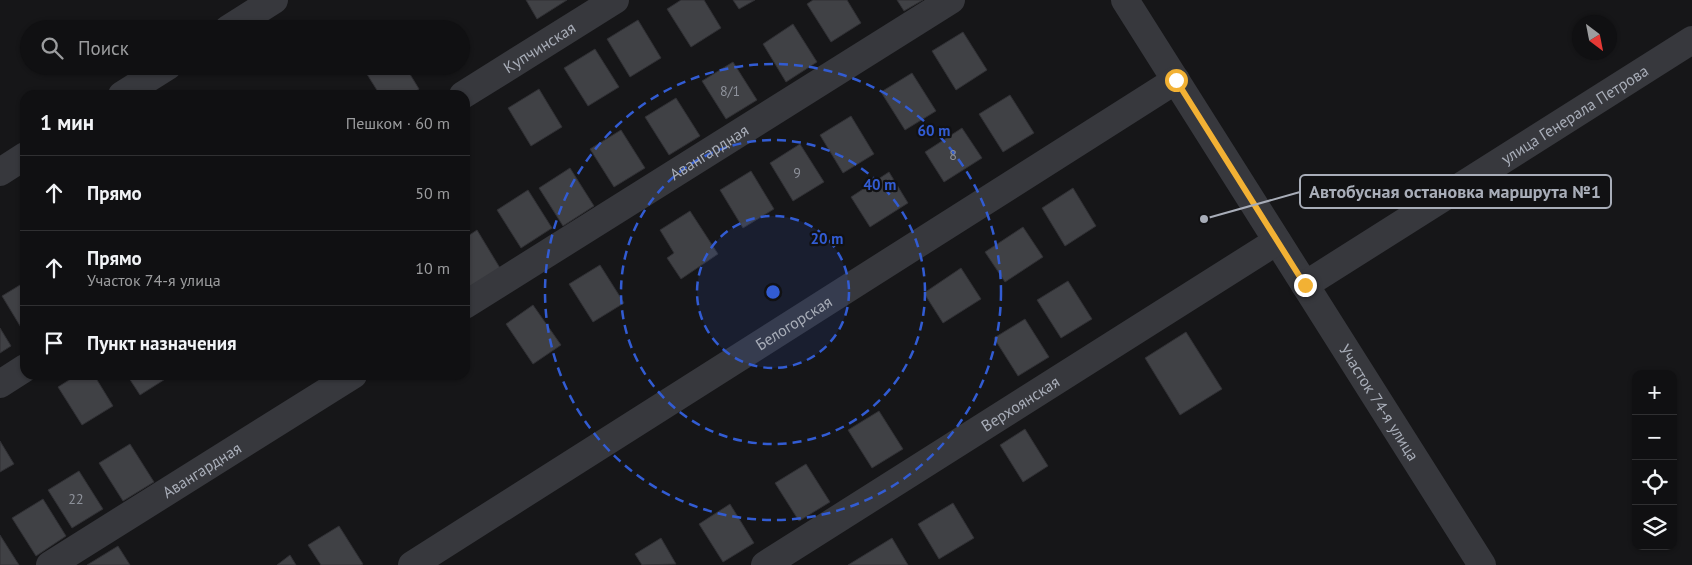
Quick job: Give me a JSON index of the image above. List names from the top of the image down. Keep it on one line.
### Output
{"streets":{"street":["Купчинская","улица Генерала Петрова","Авангардная","Белогорская","Верхоянская","Участок 74-я улица"]},"crossings":[["улица Генерала Петрова","Участок 74-я улица"],["Белогорская","Участок 74-я улица"],["Верхоянская","Участок 74-я улица"]],"places":["Автобусная остановка маршрута №1"],"house_numbers":["8/1","8","9","22"],"north":"bottom right","page":{"search":"Поиск","heading":["1 мин","Пешком · 60 m"],"list":[["Прямо","50 m"],["Прямо","Участок 74-я улица","10 m"],"Пункт назначения"],"map_buttons":["+","−"]},"rings":["60 m","40 m","20 m"]}
